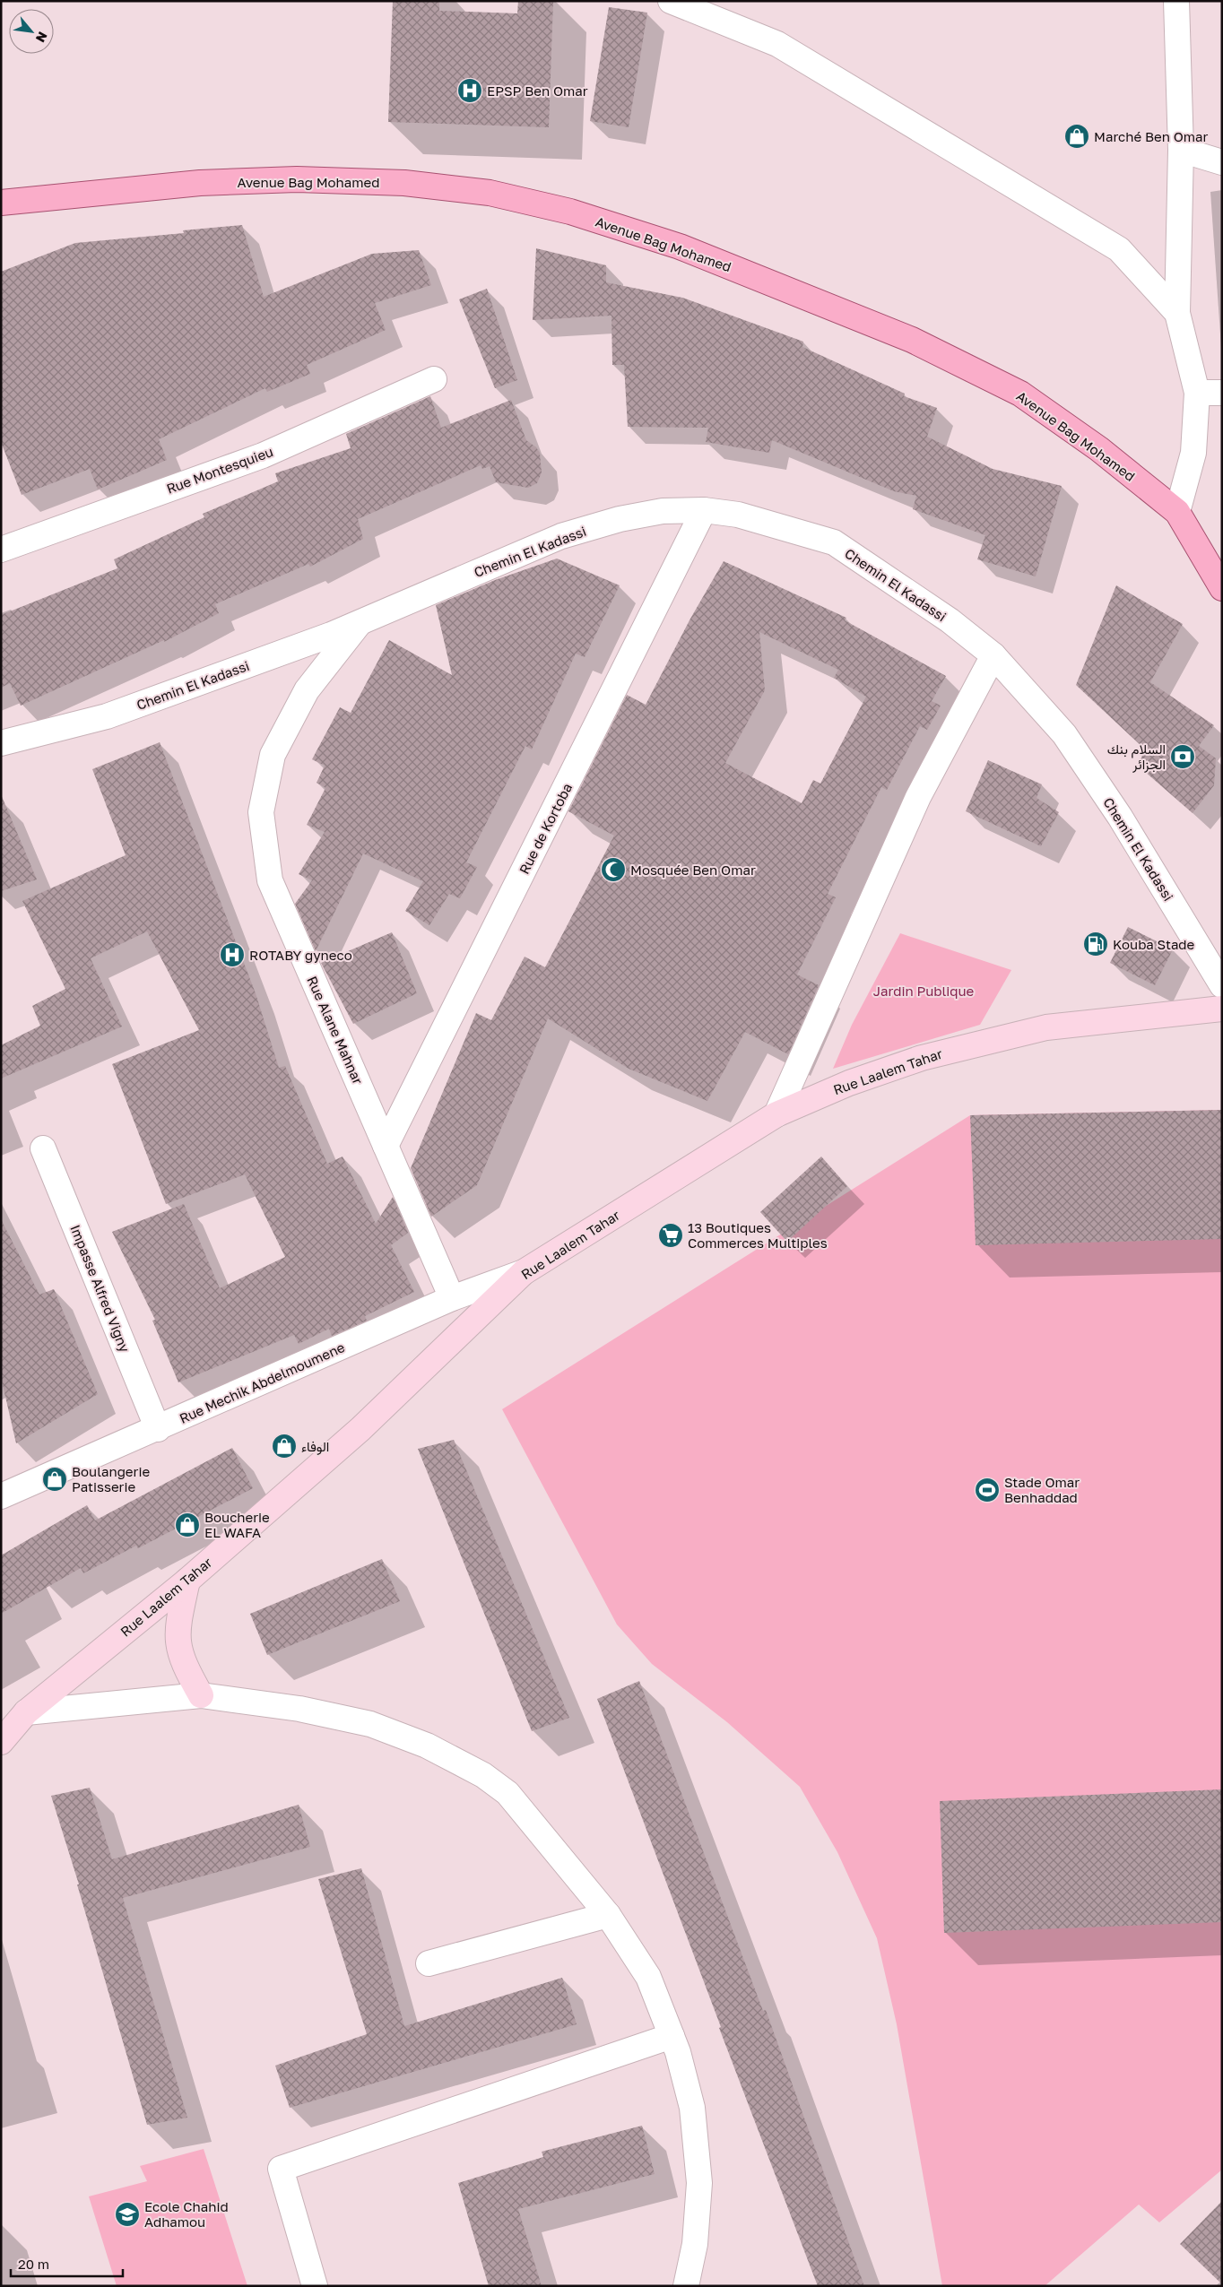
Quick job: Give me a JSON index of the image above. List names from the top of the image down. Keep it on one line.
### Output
{"streets":{"main road":["Avenue Bag Mohamed","Rue Laalem Tahar"],"street":["Rue Montesquieu","Chemin El Kadassi","Rue de Kortoba","Rue Alane Mahnar","Impasse Alfred Vigny","Rue Mechik Abdelmoumene"]},"crossings":[["Chemin El Kadassi","Rue de Kortoba"],["Chemin El Kadassi","Rue Alane Mahnar"],["Rue de Kortoba","Rue Alane Mahnar"],["Rue Alane Mahnar","Rue Mechik Abdelmoumene"],["Rue Laalem Tahar","Rue Mechik Abdelmoumene"],["Impasse Alfred Vigny","Rue Mechik Abdelmoumene"]],"parks":["Jardin Publique"],"places":{"hospital":["EPSP Ben Omar","ROTABY gyneco"],"shop":["Marché Ben Omar","الوفاء","Boulangerie Patisserie","Boucherie EL WAFA"],"bank":["السلام بنك الجزائر"],"mosque":["Mosquée Ben Omar"],"fuel station":["Kouba Stade"],"supermarket":["13 Boutiques Commerces Multiples"],"sports":["Stade Omar Benhaddad"],"school or university":["Ecole Chahid Adhamou"]},"scale_bar":"20 m","north":"bottom right"}
